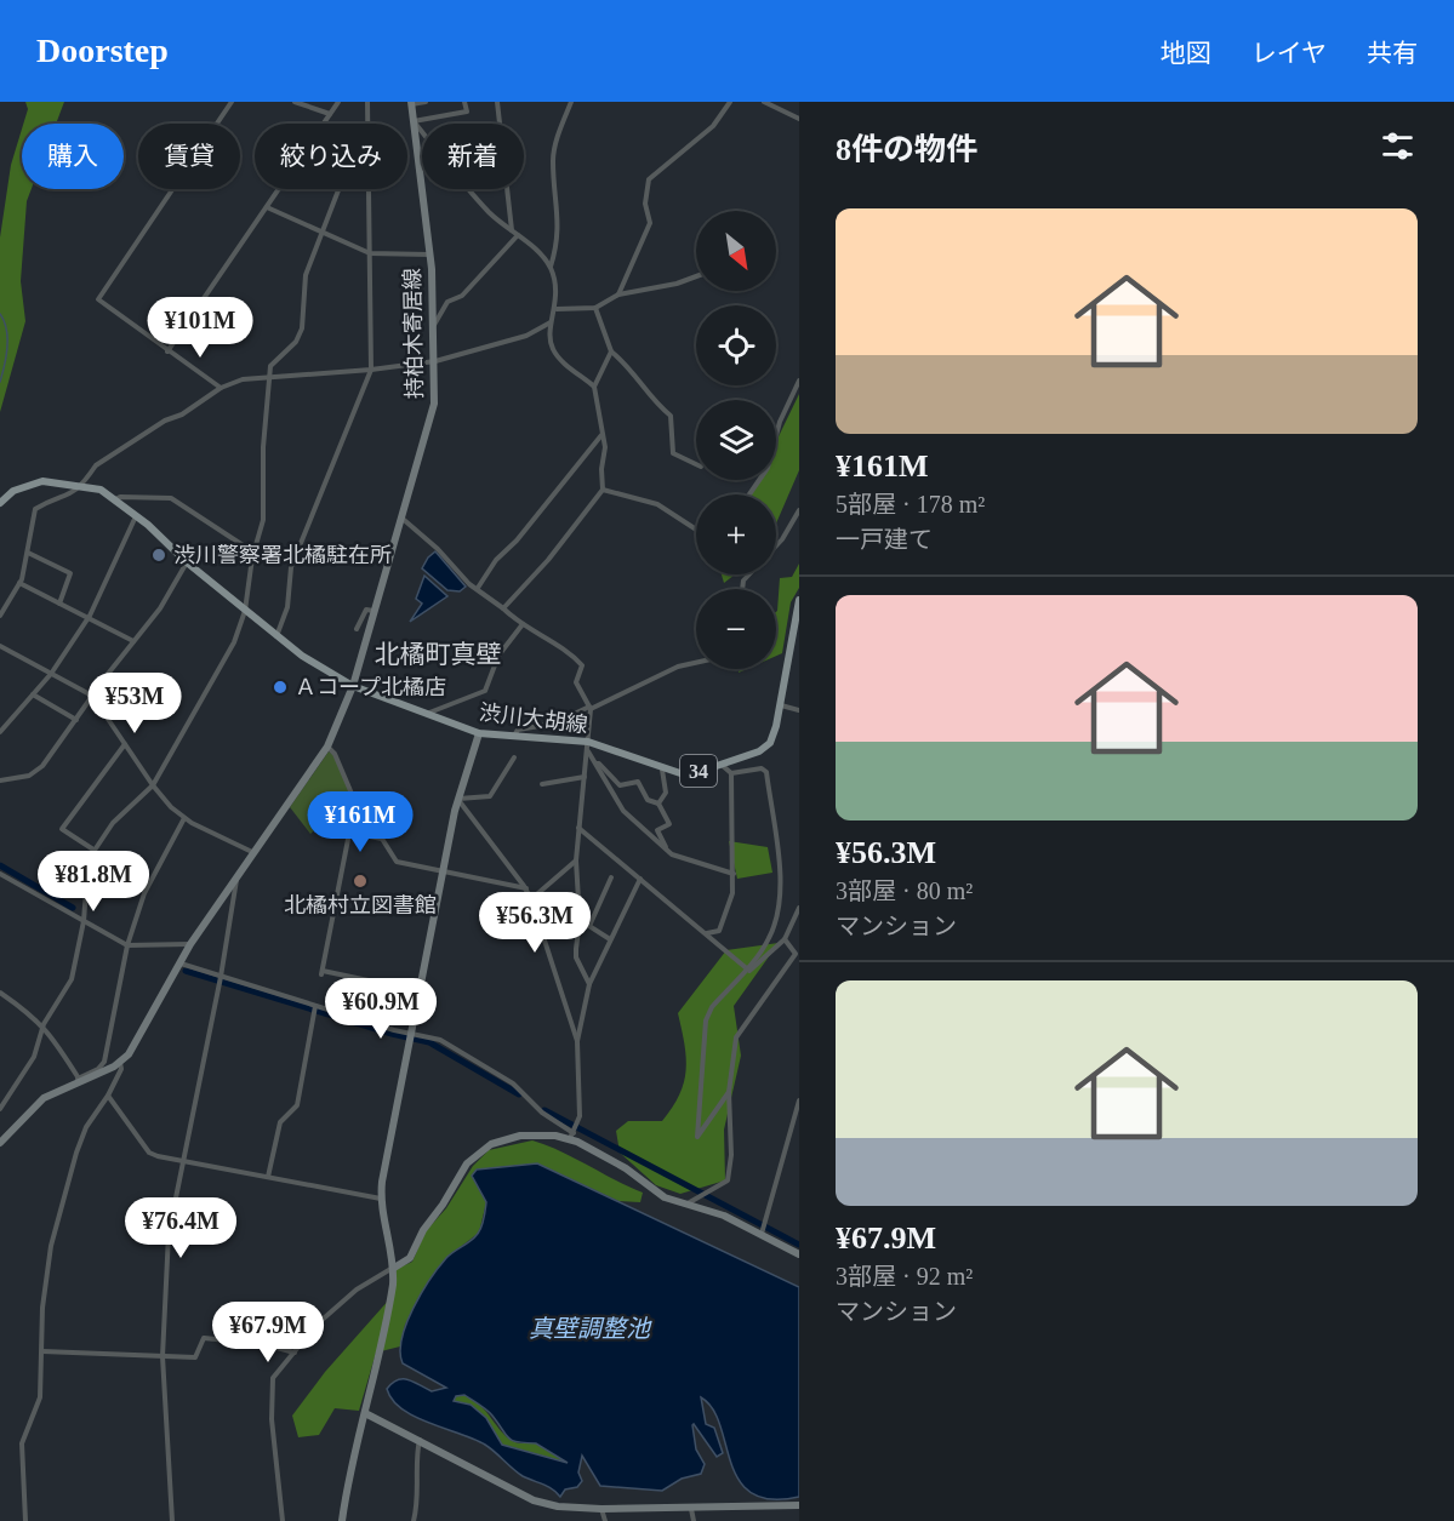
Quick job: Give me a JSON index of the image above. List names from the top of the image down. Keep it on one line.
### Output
{"streets":{"main road":["渋川大胡線","34"],"street":["持柏木寄居線"]},"crossings":[["持柏木寄居線","渋川大胡線"]],"districts":["北橘町真壁"],"water":["真壁調整池"],"places":["渋川警察署北橘駐在所","Ａコープ北橘店","北橘村立図書館"],"north":"bottom right","page":{"header":"Doorstep","nav":["地図","レイヤ","共有"],"heading":"8件の物件","chip":["購入","賃貸","絞り込み","新着"],"list":[{"name":"¥161M","note":"5部屋 · 178 m² · 一戸建て"},{"name":"¥56.3M","note":"3部屋 · 80 m² · マンション"},{"name":"¥67.9M","note":"3部屋 · 92 m² · マンション"}],"map_buttons":["+","−"],"price":["¥101M","¥53M","¥161M","¥81.8M","¥56.3M","¥60.9M","¥76.4M","¥67.9M"]}}
